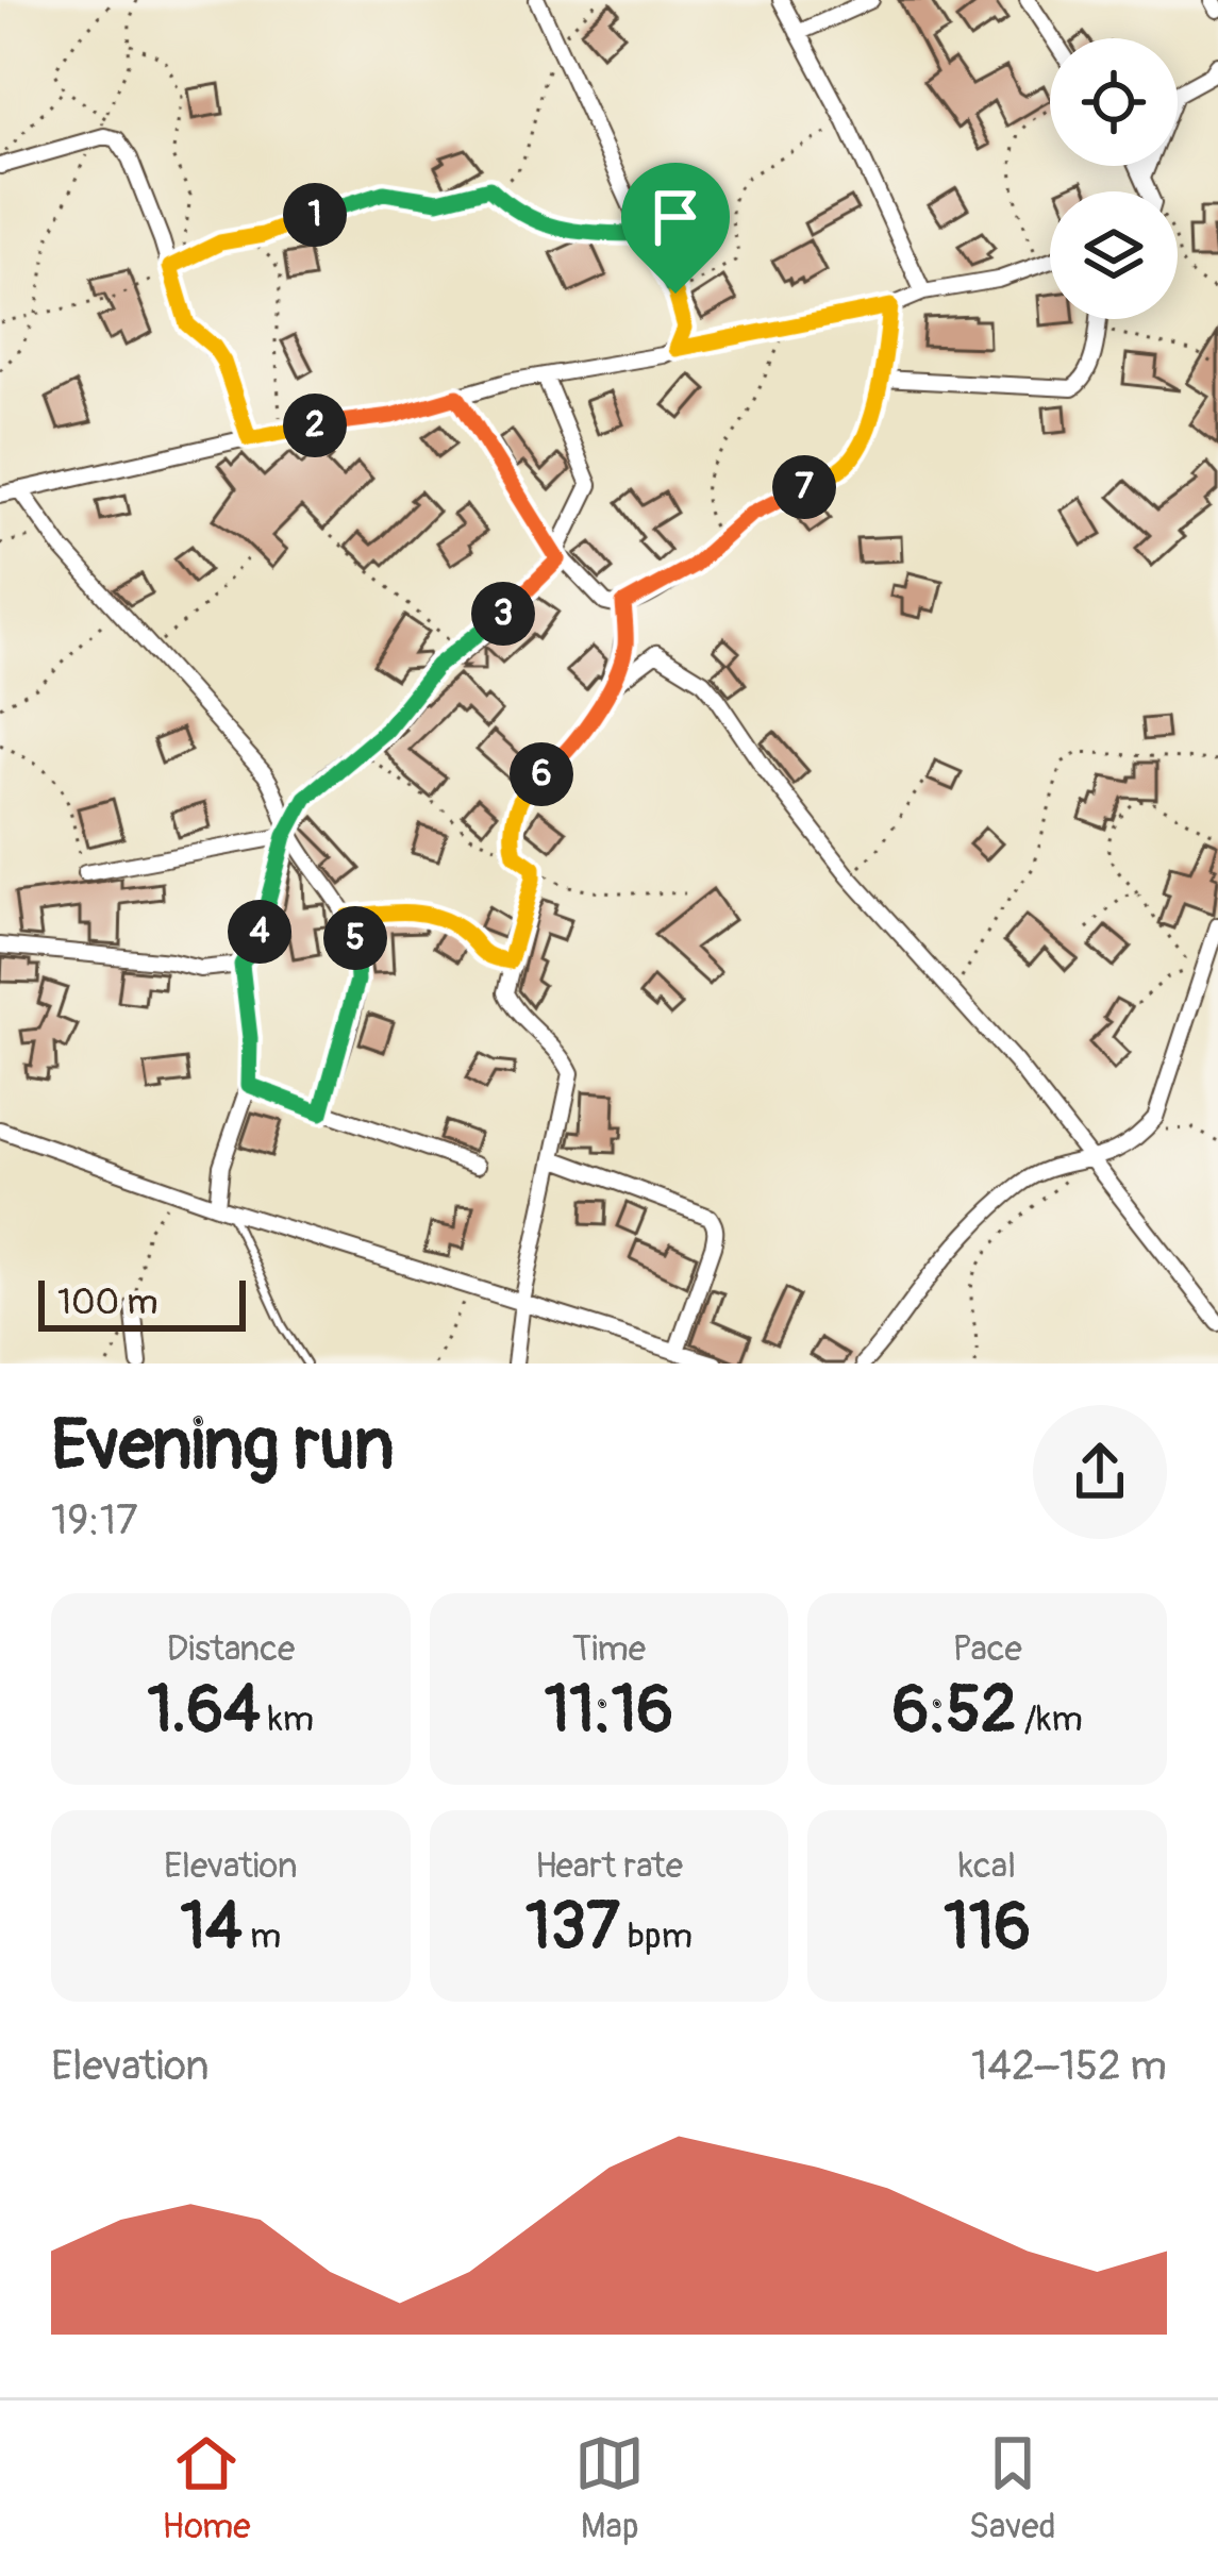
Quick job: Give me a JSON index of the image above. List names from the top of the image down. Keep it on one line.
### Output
{"scale_bar":"100 m","page":{"pins":["1","2","7","3","6","4","5"],"scale":"100 m","heading":["Evening run","19:17"],"stats":[["Distance","1.64 km"],["Time","11:16"],["Pace","6:52 /km"],["Elevation","14 m"],["Heart rate","137 bpm"],["kcal","116"]],"chart":["Elevation","142–152 m"],"tabs":["Home","Map","Saved"]}}
